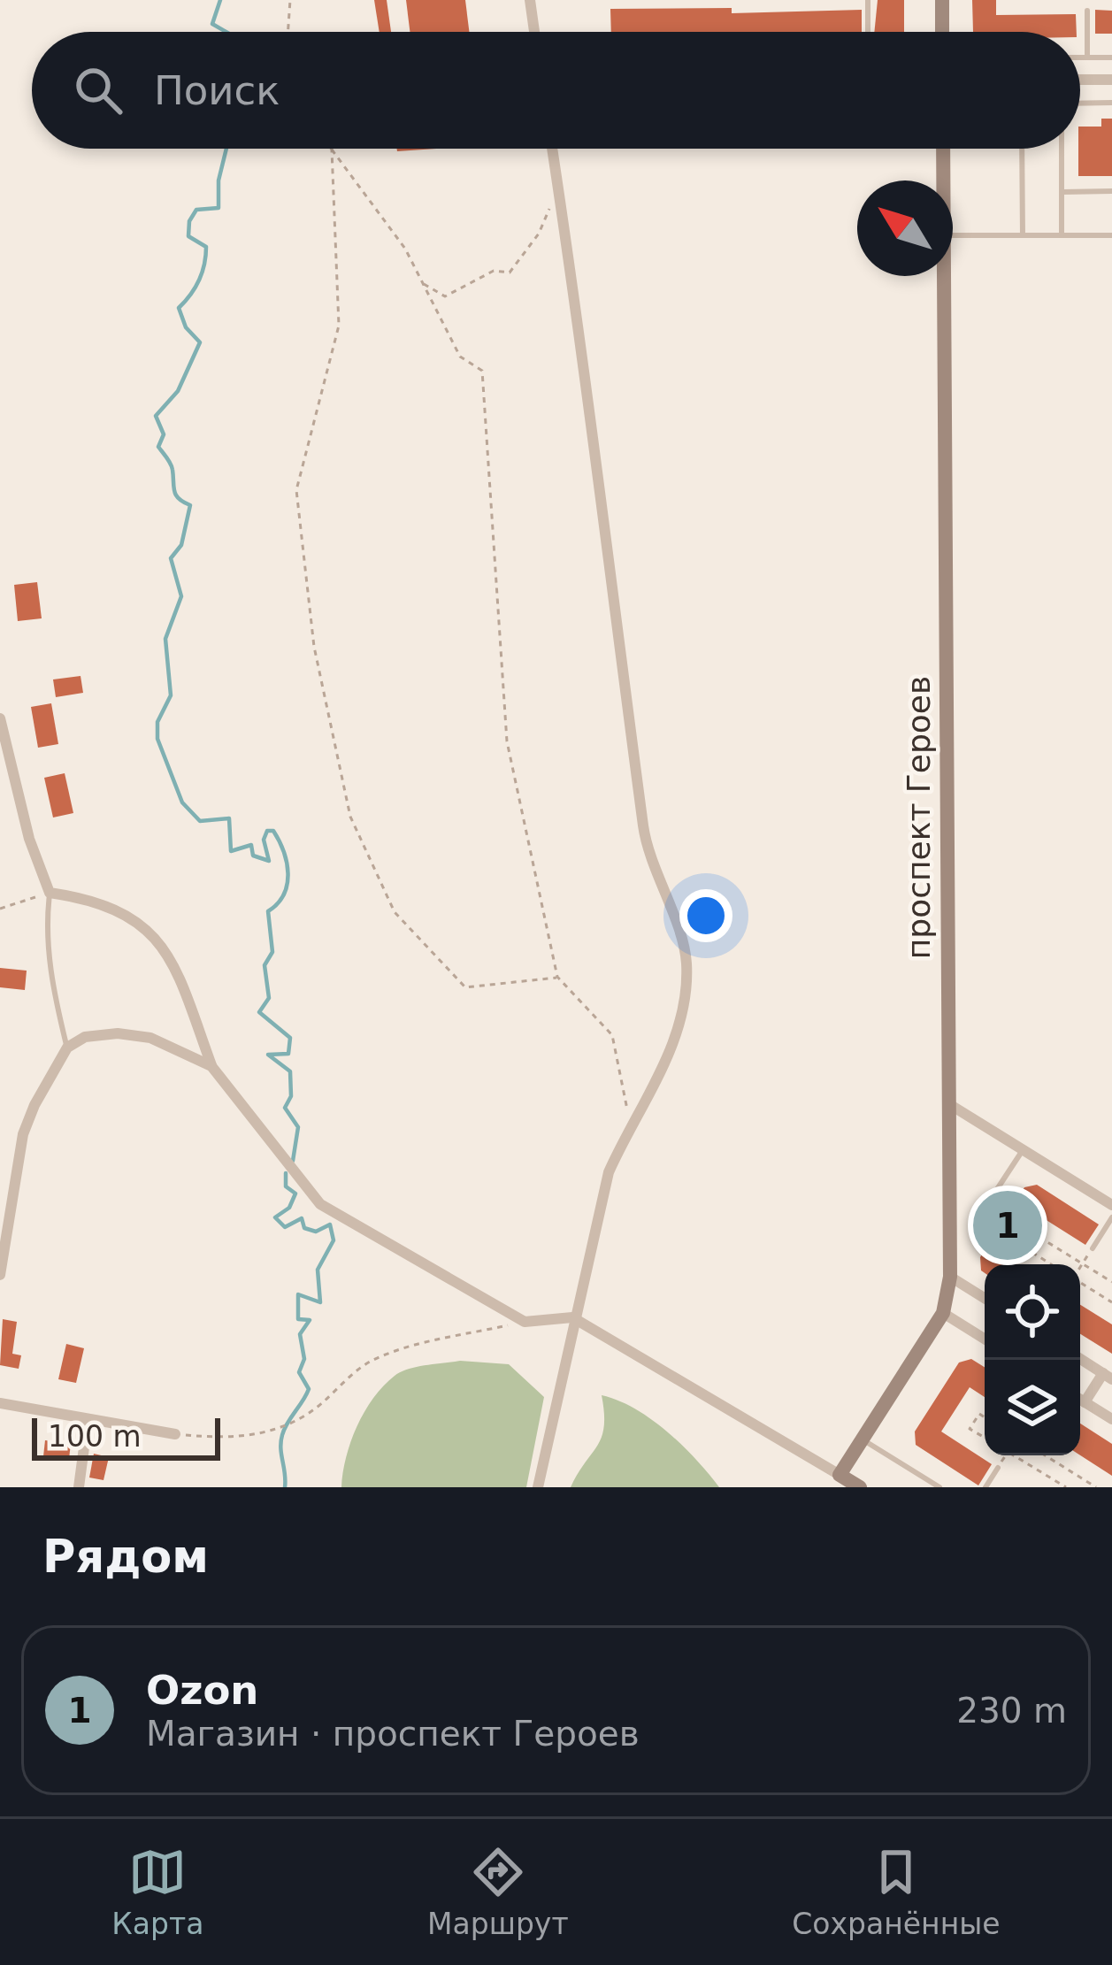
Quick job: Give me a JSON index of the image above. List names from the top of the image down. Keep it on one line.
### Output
{"streets":{"street":["проспект Героев"]},"scale_bar":"100 m","north":"top left","page":{"search":"Поиск","pins":"1","scale":"100 m","heading":"Рядом","list":[{"mark":"1","name":"Ozon","note":"Магазин · проспект Героев","value":"230 m"}],"nav":["Карта","Маршрут","Сохранённые"]}}
